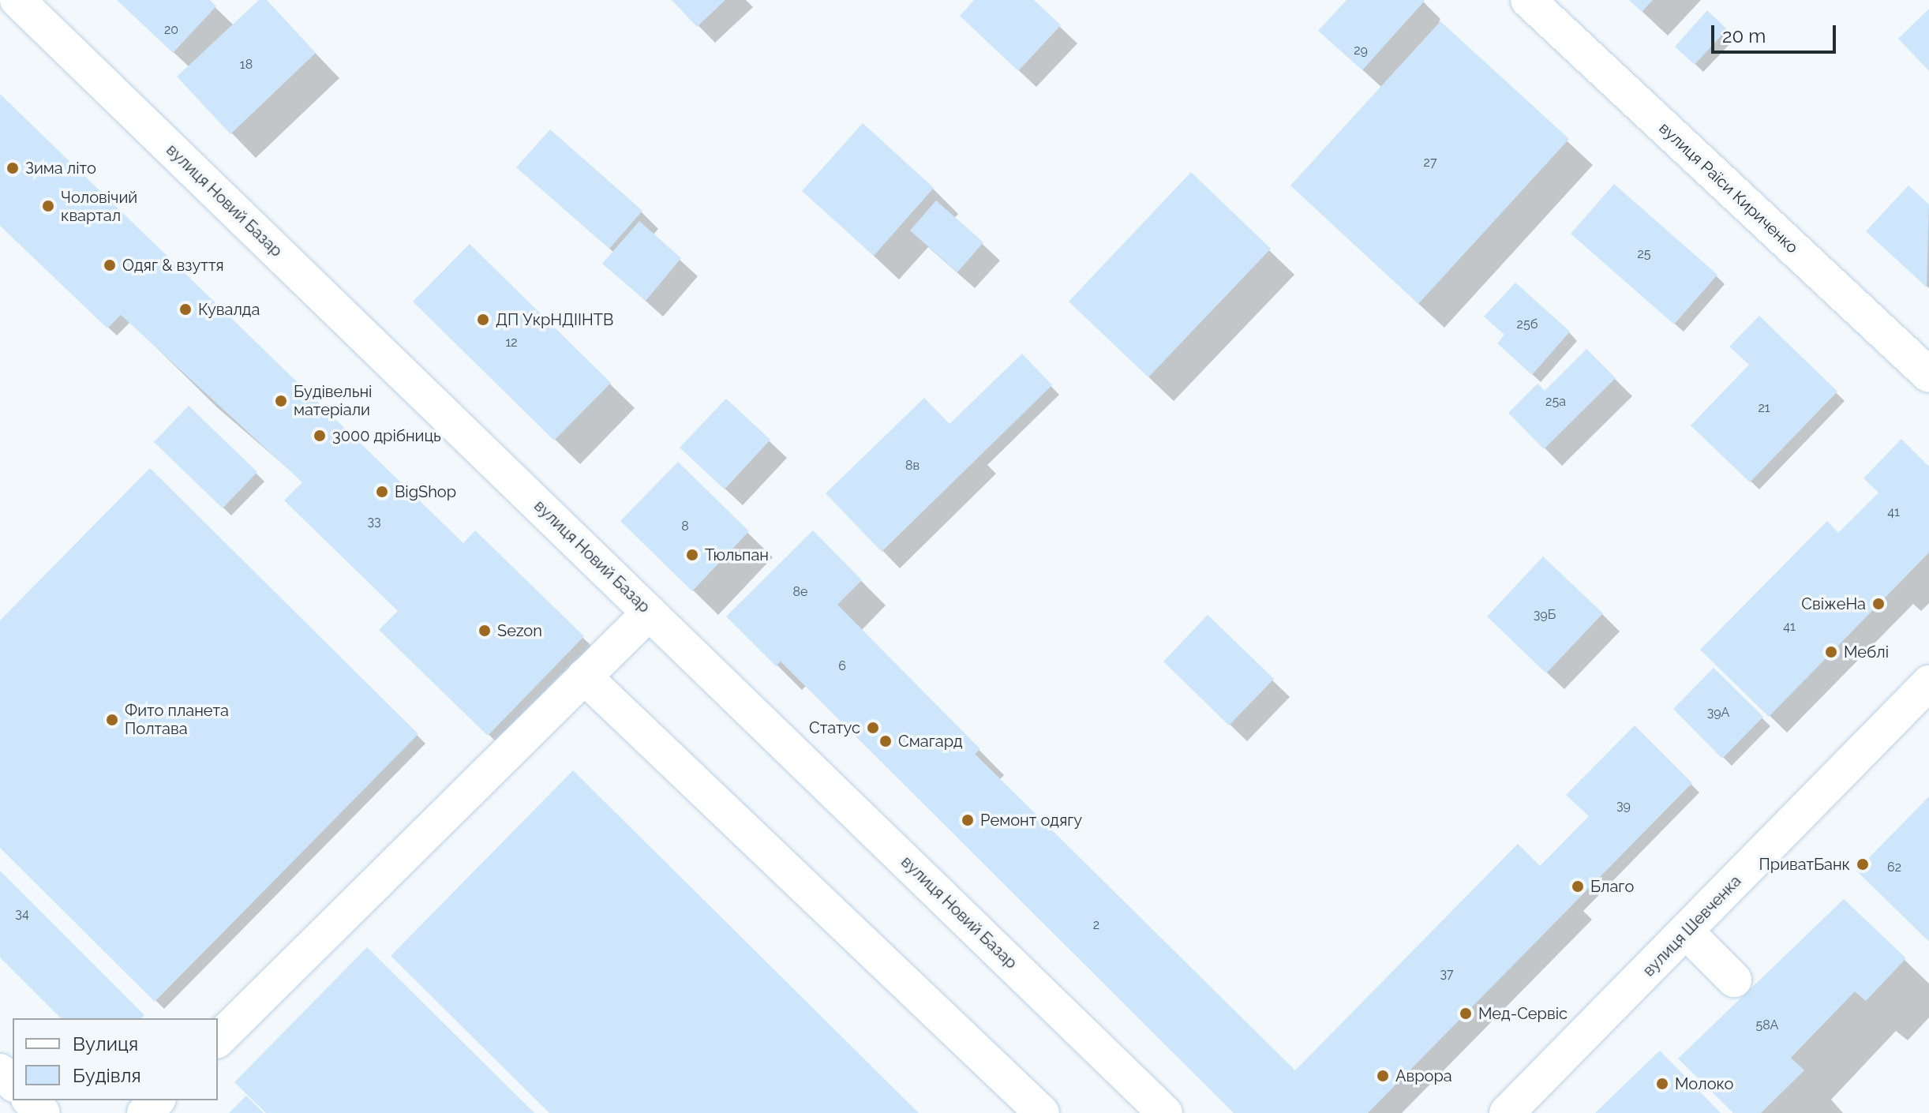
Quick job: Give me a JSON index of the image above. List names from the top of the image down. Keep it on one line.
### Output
{"streets":{"street":["вулиця Раїси Кириченко","вулиця Новий Базар","вулиця Шевченка"]},"places":["Зима літо","Чоловічий квартал","Одяг & взуття","Кувалда","ДП УкрНДІІНТВ","Будівельні матеріали","3000 дрібниць","BigShop","Тюльпан","СвіжеНа","Sezon","Меблі","Фито планета Полтава","Статус","Смагард","Ремонт одягу","ПриватБанк","Благо","Мед-Сервіс","Аврора","Молоко"],"house_numbers":["20","29","18","27","25","25б","12","25а","21","8в","41","33","8","8е","39Б","41","6","39А","39","62","34","2","37","58А"],"legend":["Вулиця","Будівля"],"scale_bar":"20 m"}
